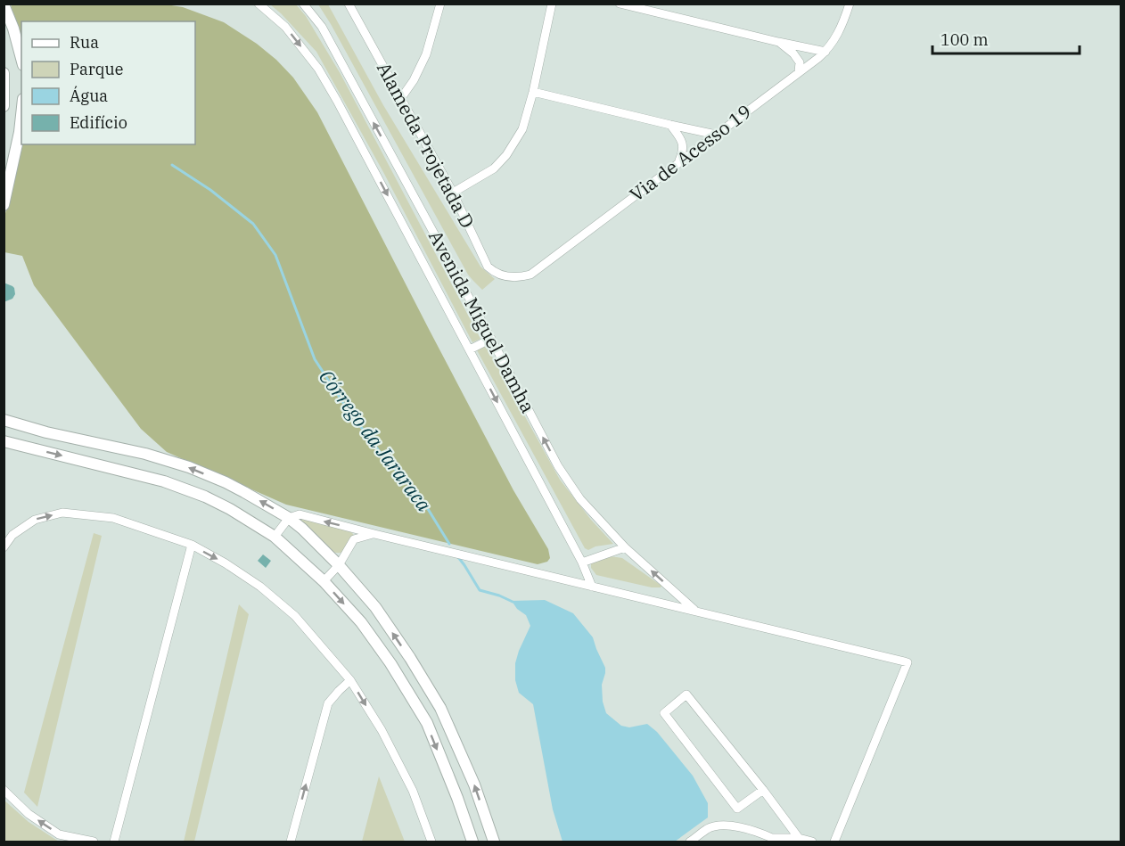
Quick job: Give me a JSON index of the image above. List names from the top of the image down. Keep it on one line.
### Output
{"streets":{"street":["Alameda Projetada D","Via de Acesso 19","Avenida Miguel Damha"]},"crossings":[["Alameda Projetada D","Via de Acesso 19"]],"water":["Córrego da Jararaca"],"legend":["Rua","Parque","Água","Edifício"],"scale_bar":"100 m"}
